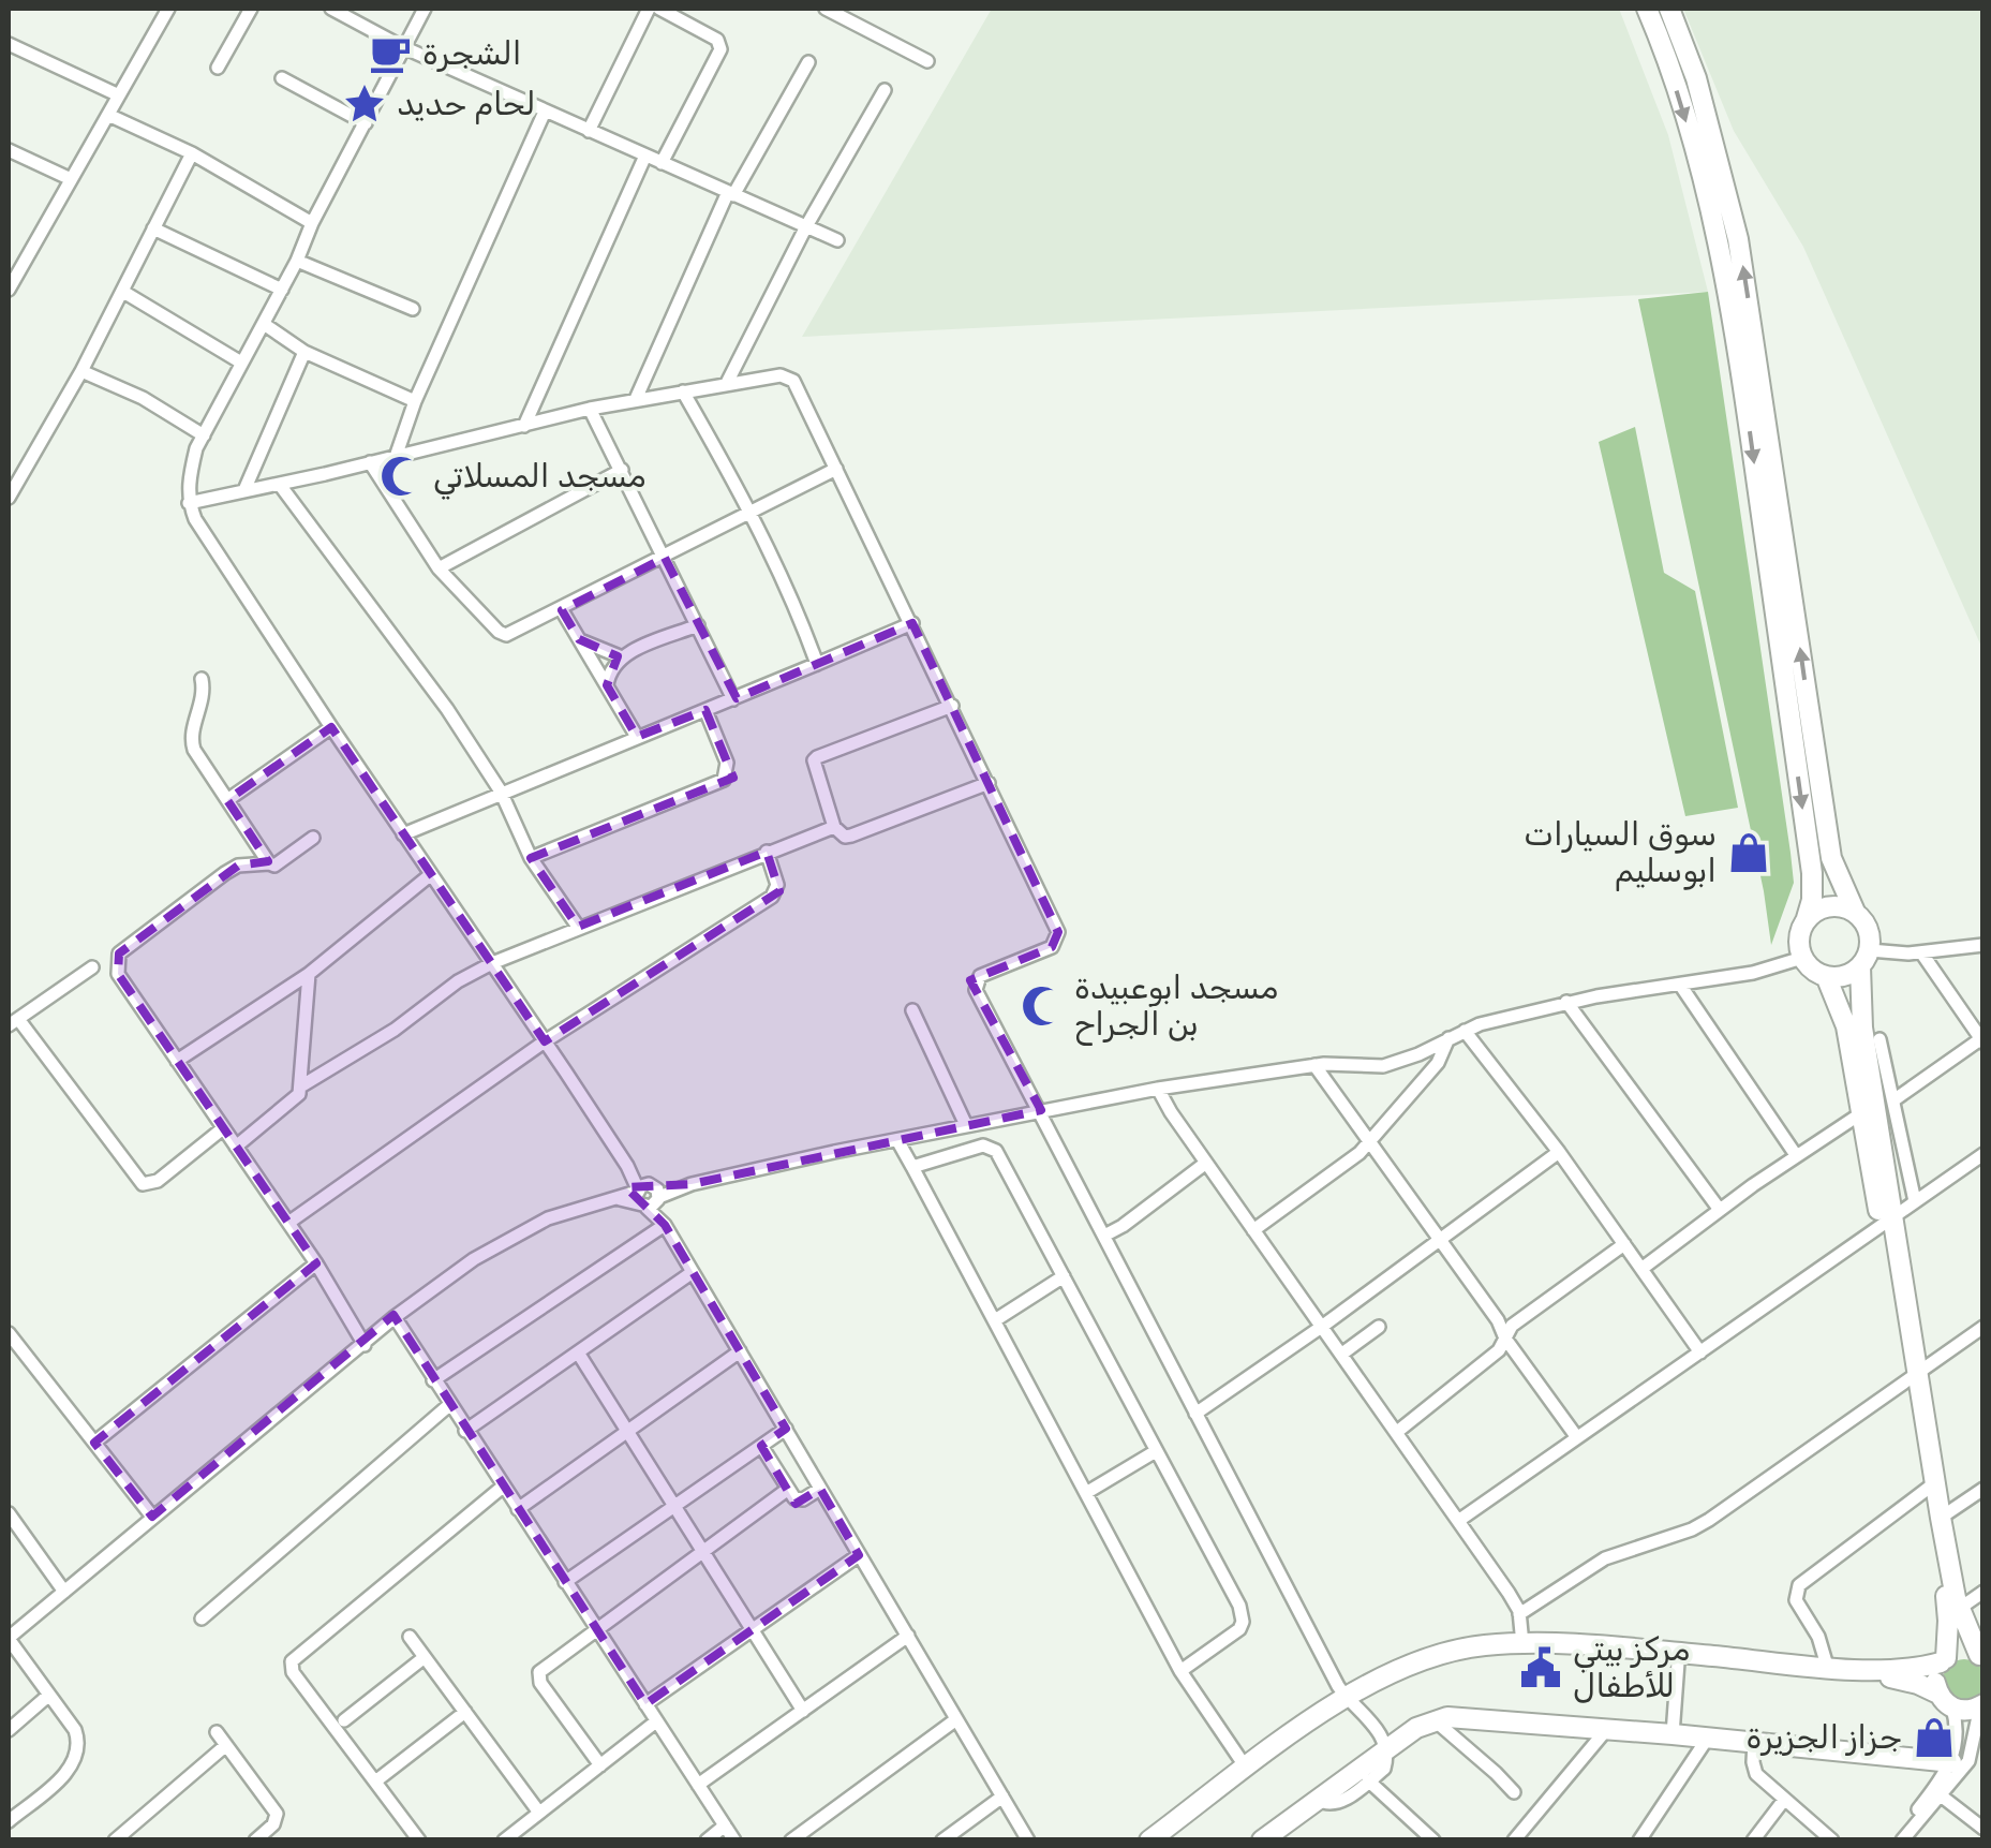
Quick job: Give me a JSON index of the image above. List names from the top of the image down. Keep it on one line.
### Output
{"places":{"cafe":["الشجرة"],"place":["لحام حديد"],"mosque":["مسجد المسلاتي","مسجد ابوعبيدة بن الجراح"],"shop":["سوق السيارات ابوسليم","جزاز الجزيرة"],"public building":["مركز بيتي للأطفال"]}}
